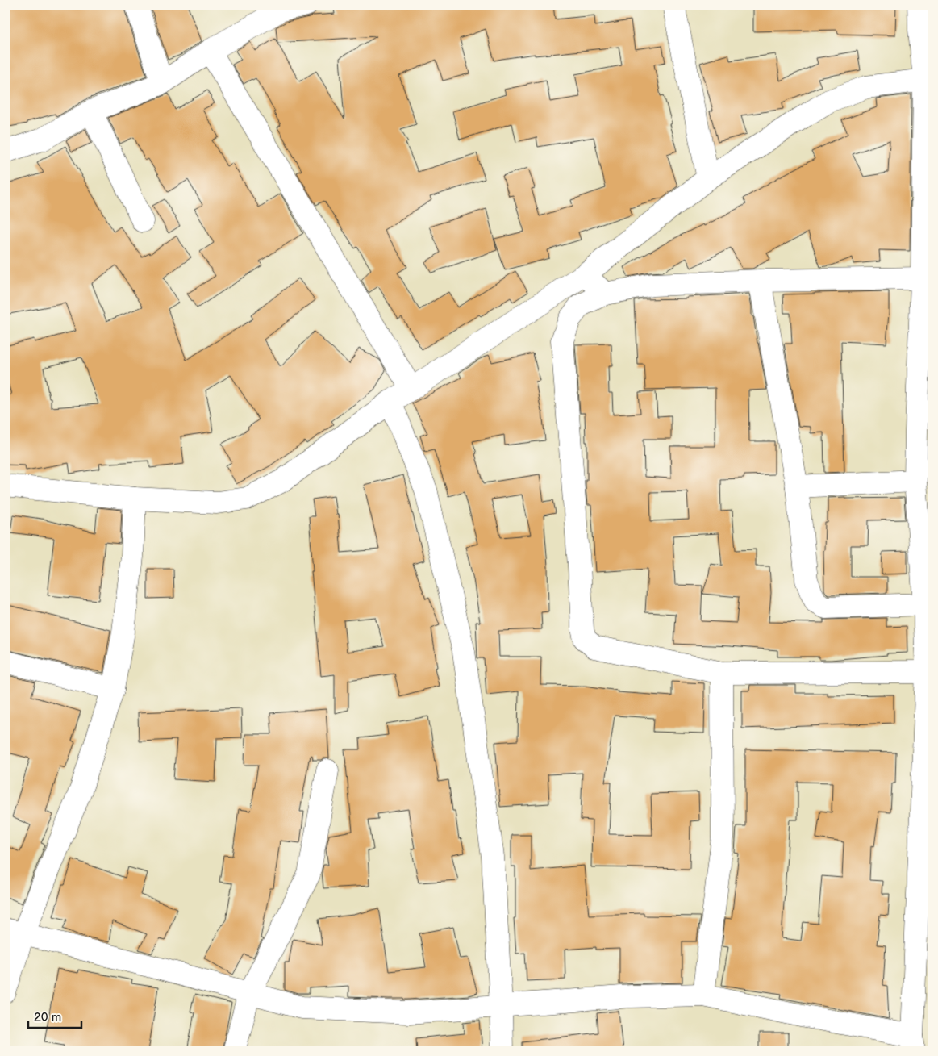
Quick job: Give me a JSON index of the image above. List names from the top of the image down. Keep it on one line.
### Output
{"scale_bar":"20 m"}
